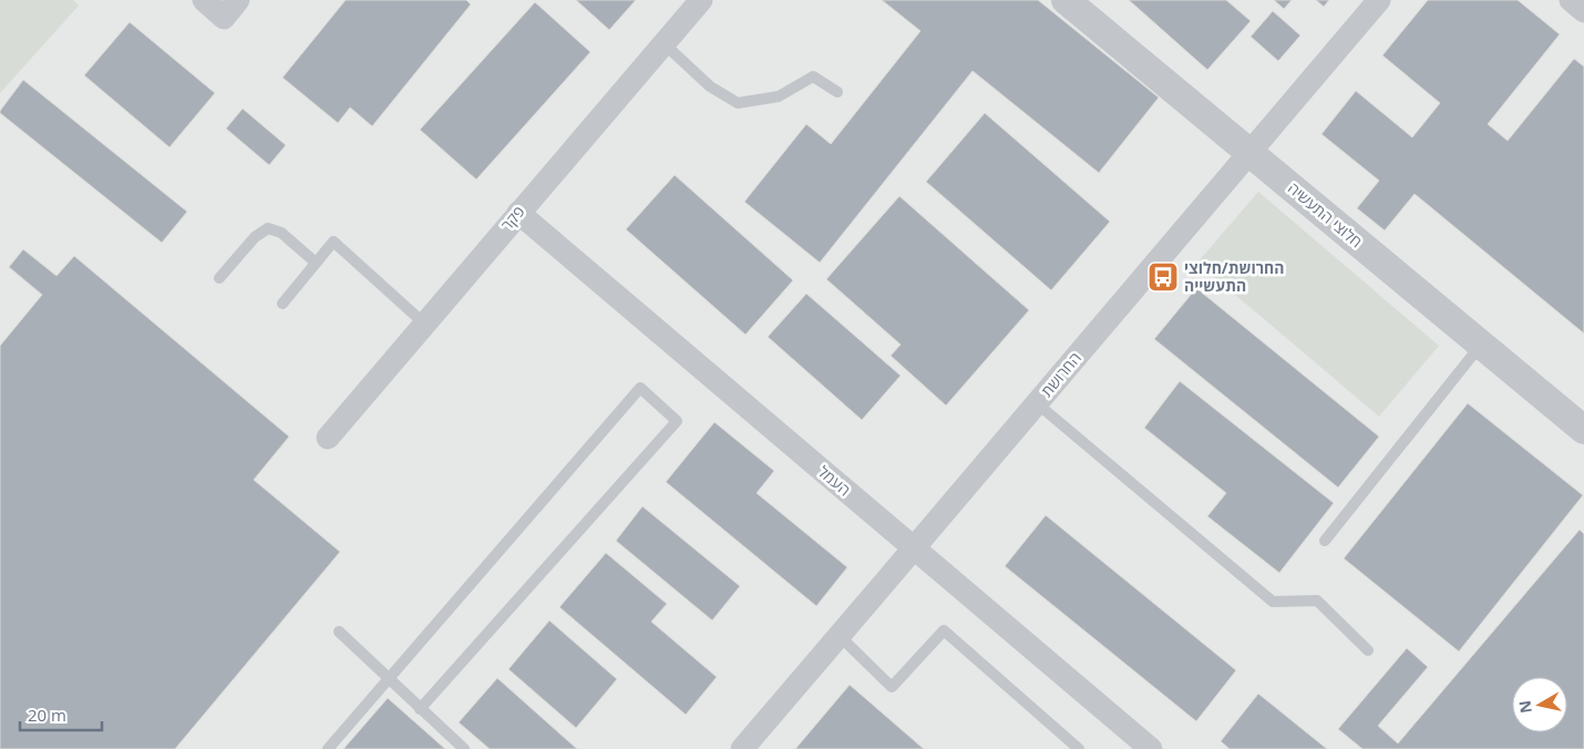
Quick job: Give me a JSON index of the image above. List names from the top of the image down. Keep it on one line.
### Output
{"streets":{"street":["חלוצי התעשיה","פקר","החרושת","העמל"]},"crossings":[["חלוצי התעשיה","החרושת"],["פקר","העמל"],["החרושת","העמל"]],"places":{"bus stop":["החרושת/חלוצי התעשייה"]},"scale_bar":"20 m","north":"left"}
